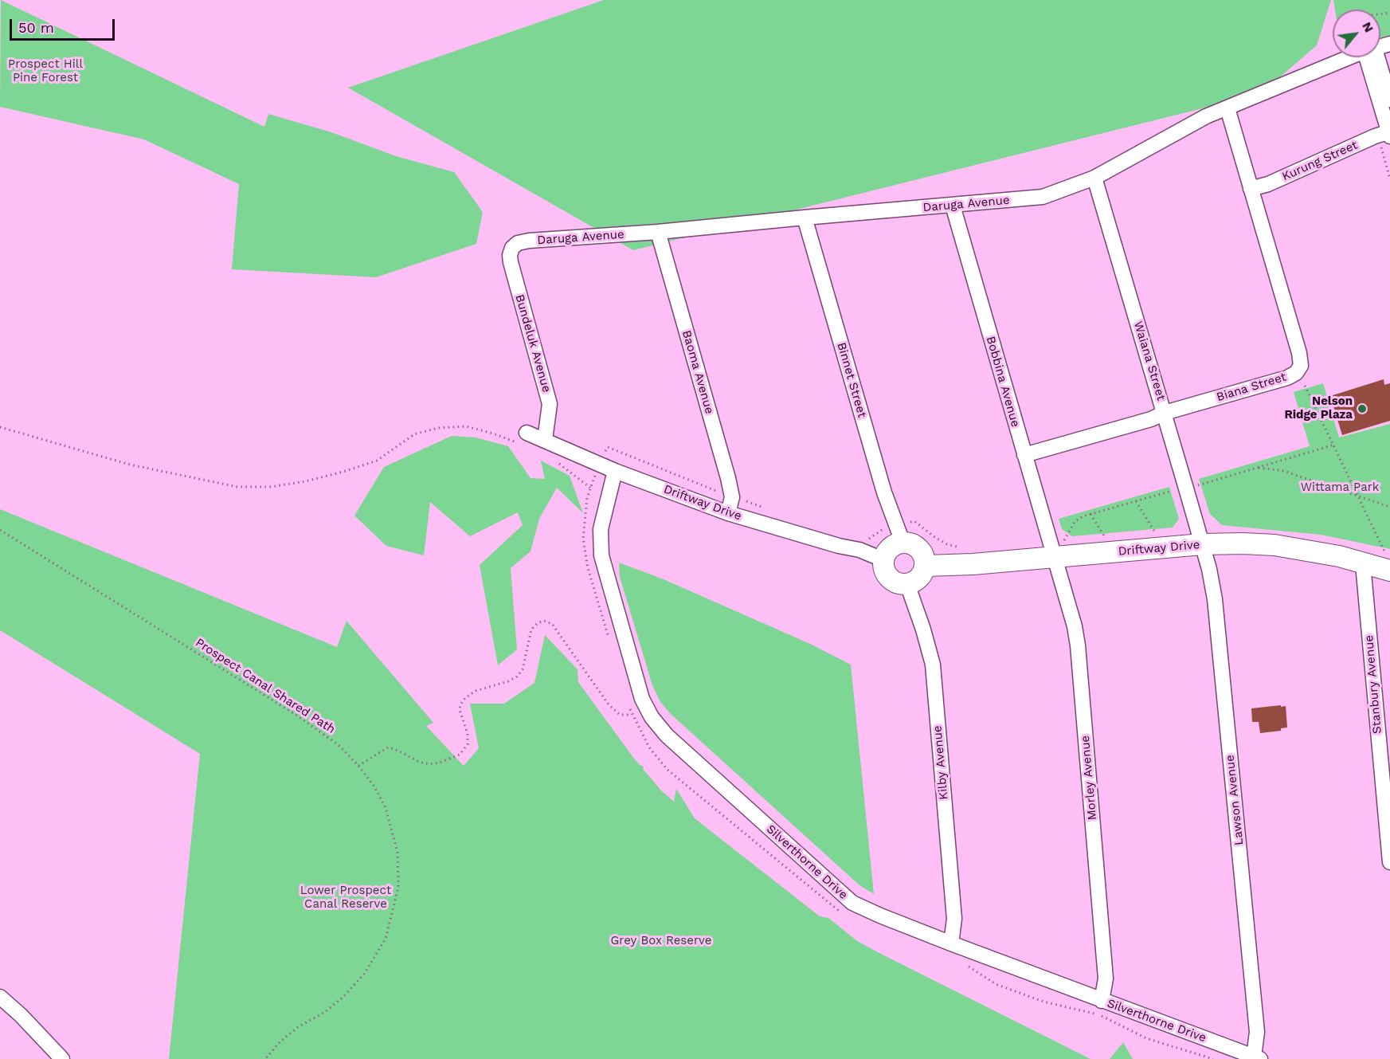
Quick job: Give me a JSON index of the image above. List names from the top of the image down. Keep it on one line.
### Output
{"streets":{"street":["Kurung Street","Daruga Avenue","Bundeluk Avenue","Waiana Street","Baoma Avenue","Binnet Street","Bobbina Avenue","Biana Street","Driftway Drive","Stanbury Avenue","Kilby Avenue","Morley Avenue","Lawson Avenue","Silverthorne Drive"],"path":["Prospect Canal Shared Path"]},"crossings":[["Kurung Street","Biana Street"],["Daruga Avenue","Bundeluk Avenue"],["Daruga Avenue","Waiana Street"],["Daruga Avenue","Baoma Avenue"],["Daruga Avenue","Binnet Street"],["Daruga Avenue","Bobbina Avenue"],["Daruga Avenue","Biana Street"],["Bundeluk Avenue","Driftway Drive"],["Waiana Street","Biana Street"],["Waiana Street","Driftway Drive"],["Waiana Street","Lawson Avenue"],["Baoma Avenue","Driftway Drive"],["Binnet Street","Driftway Drive"],["Binnet Street","Kilby Avenue"],["Bobbina Avenue","Biana Street"],["Bobbina Avenue","Driftway Drive"],["Bobbina Avenue","Morley Avenue"],["Driftway Drive","Stanbury Avenue"],["Driftway Drive","Kilby Avenue"],["Driftway Drive","Morley Avenue"],["Driftway Drive","Lawson Avenue"],["Driftway Drive","Silverthorne Drive"],["Kilby Avenue","Silverthorne Drive"],["Morley Avenue","Silverthorne Drive"],["Lawson Avenue","Silverthorne Drive"]],"parks":["Prospect Hill Pine Forest","Wittama Park","Lower Prospect Canal Reserve","Grey Box Reserve"],"places":["Nelson Ridge Plaza"],"scale_bar":"50 m","north":"top right"}
